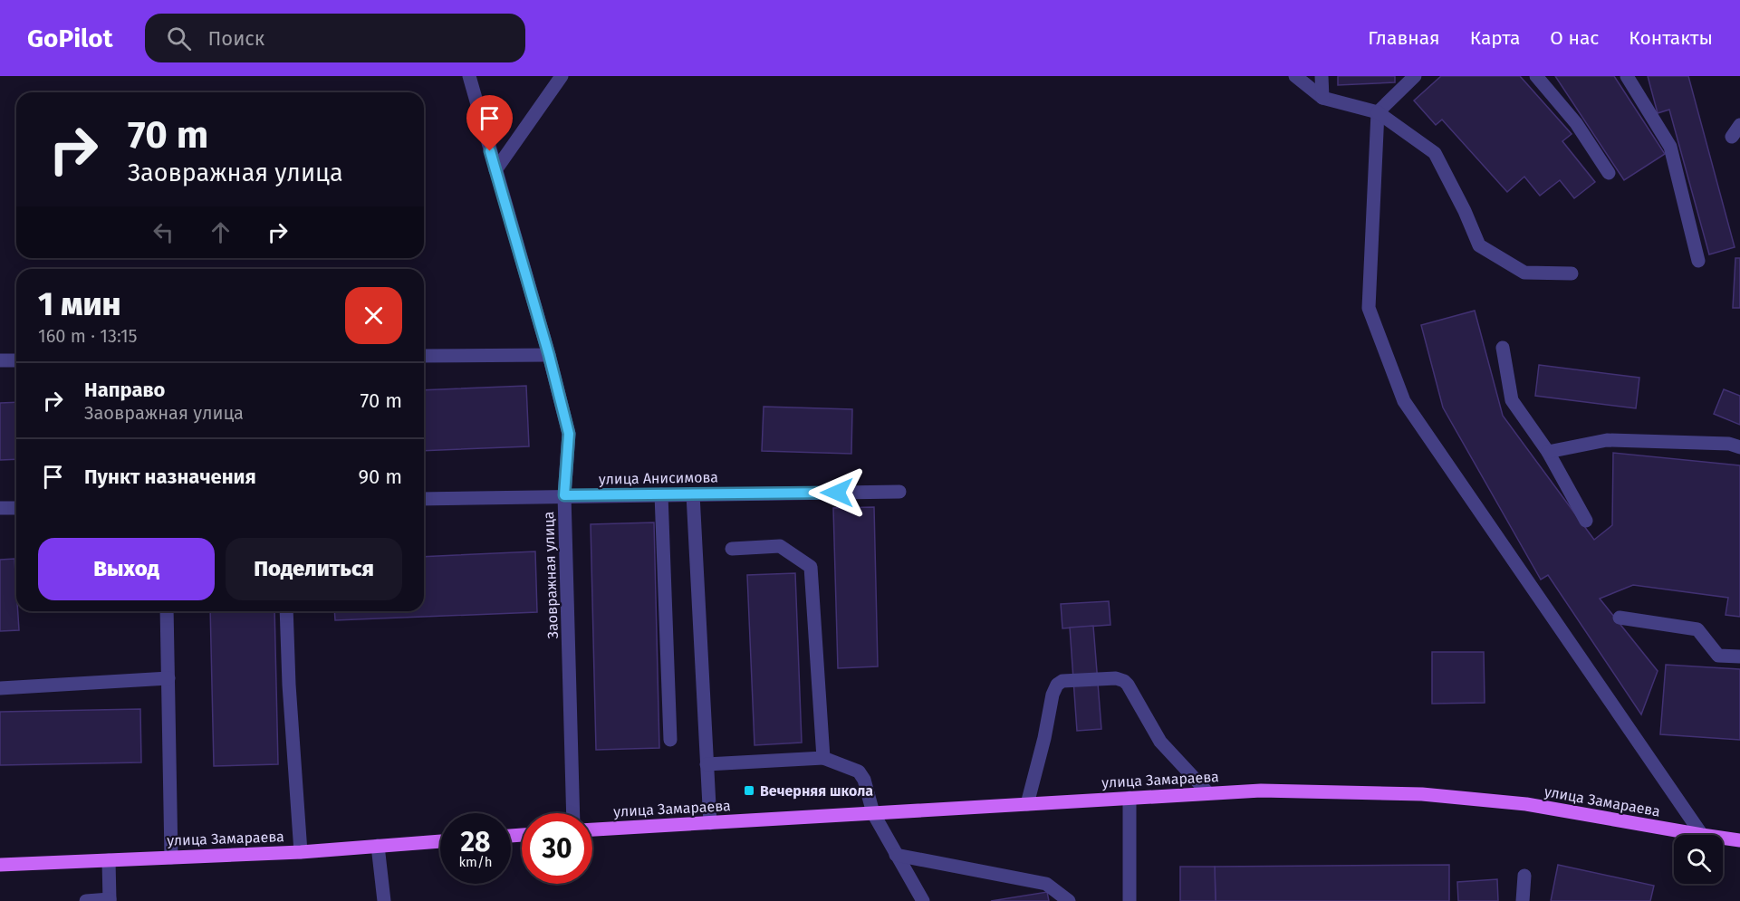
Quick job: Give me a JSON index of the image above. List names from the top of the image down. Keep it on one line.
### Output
{"streets":{"main road":["улица Замараева"],"street":["улица Анисимова","Заовражная улица"]},"crossings":[["улица Анисимова","Заовражная улица"]],"places":{"transit":["Вечерняя школа"]},"page":{"header":"GoPilot","search":"Поиск","nav":["Главная","Карта","О нас","Контакты"],"turn":["70 m","Заовражная улица"],"heading":["1 мин","160 m · 13:15"],"list":[{"name":"Направо","note":"Заовражная улица","value":"70 m"},{"name":"Пункт назначения","value":"90 m"}],"buttons":["Выход","Поделиться"],"speed":"28 km/h","limit":"30"}}
